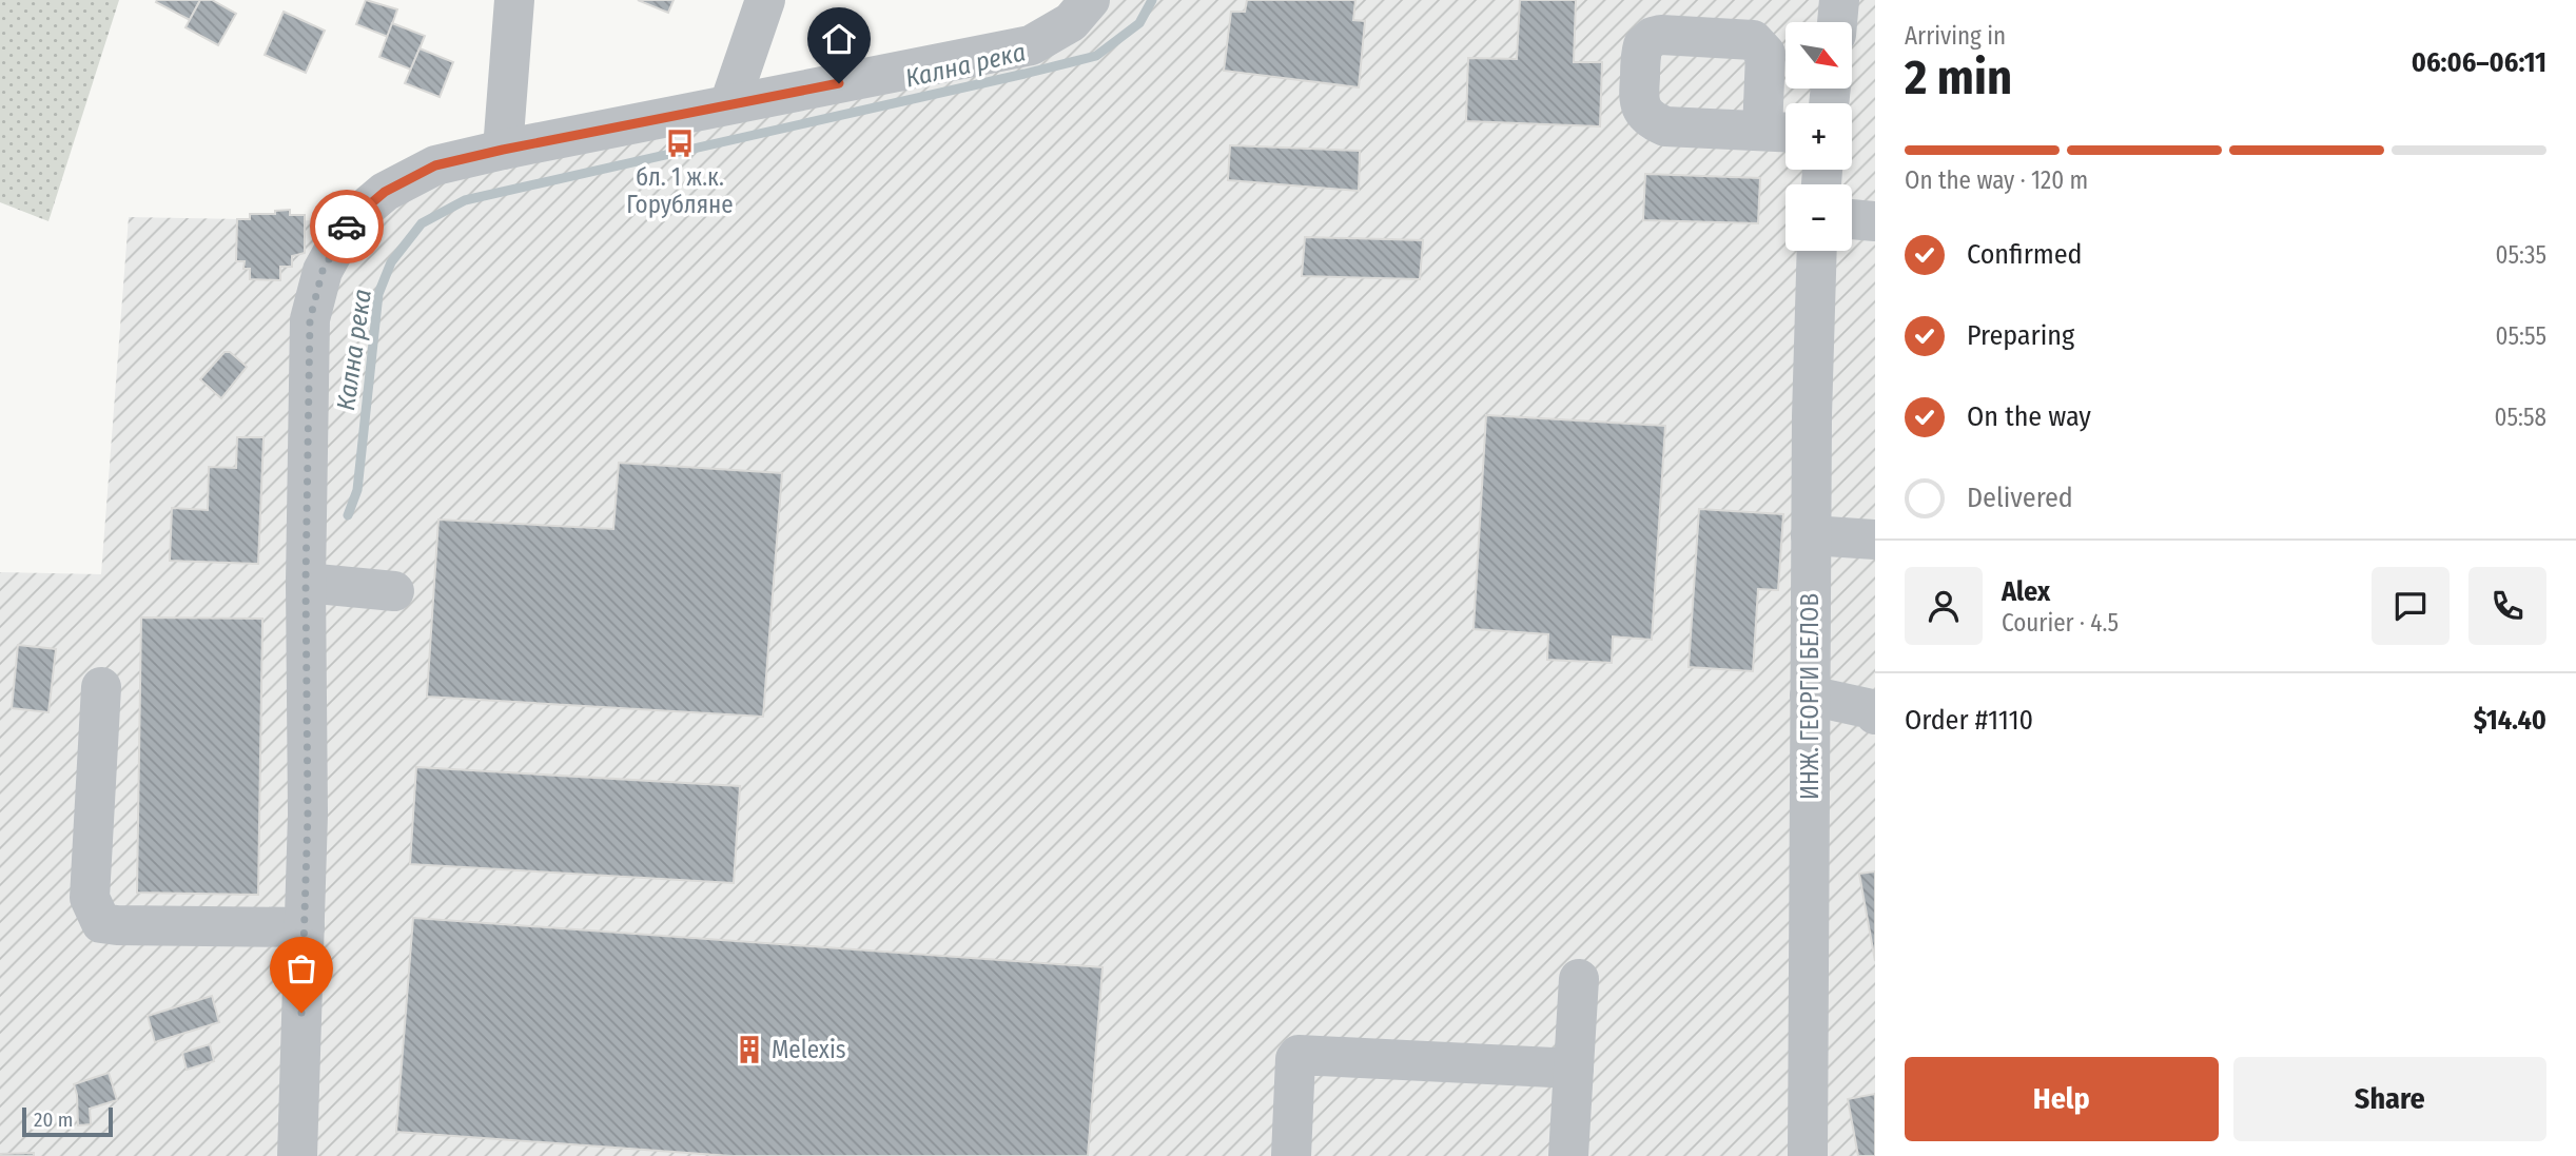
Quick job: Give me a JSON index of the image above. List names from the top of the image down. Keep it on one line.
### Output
{"streets":{"street":["ИНЖ. ГЕОРГИ БЕЛОВ"]},"water":["Кална река"],"places":{"bus stop":["бл. 1 ж.к. Горубляне"],"building":["Мelexis"]},"scale_bar":"20 m","north":"bottom right","page":{"heading":["2 min","Arriving in","06:06–06:11"],"panel":["Alex","Courier · 4.5","Order #1110","$14.40"],"map_buttons":["+","−"],"bar":"On the way · 120 m","list":[["Confirmed","05:35"],["Preparing","05:55"],["On the way","05:58"],"Delivered"],"buttons":["Help","Share"],"scale":"20 m"}}
